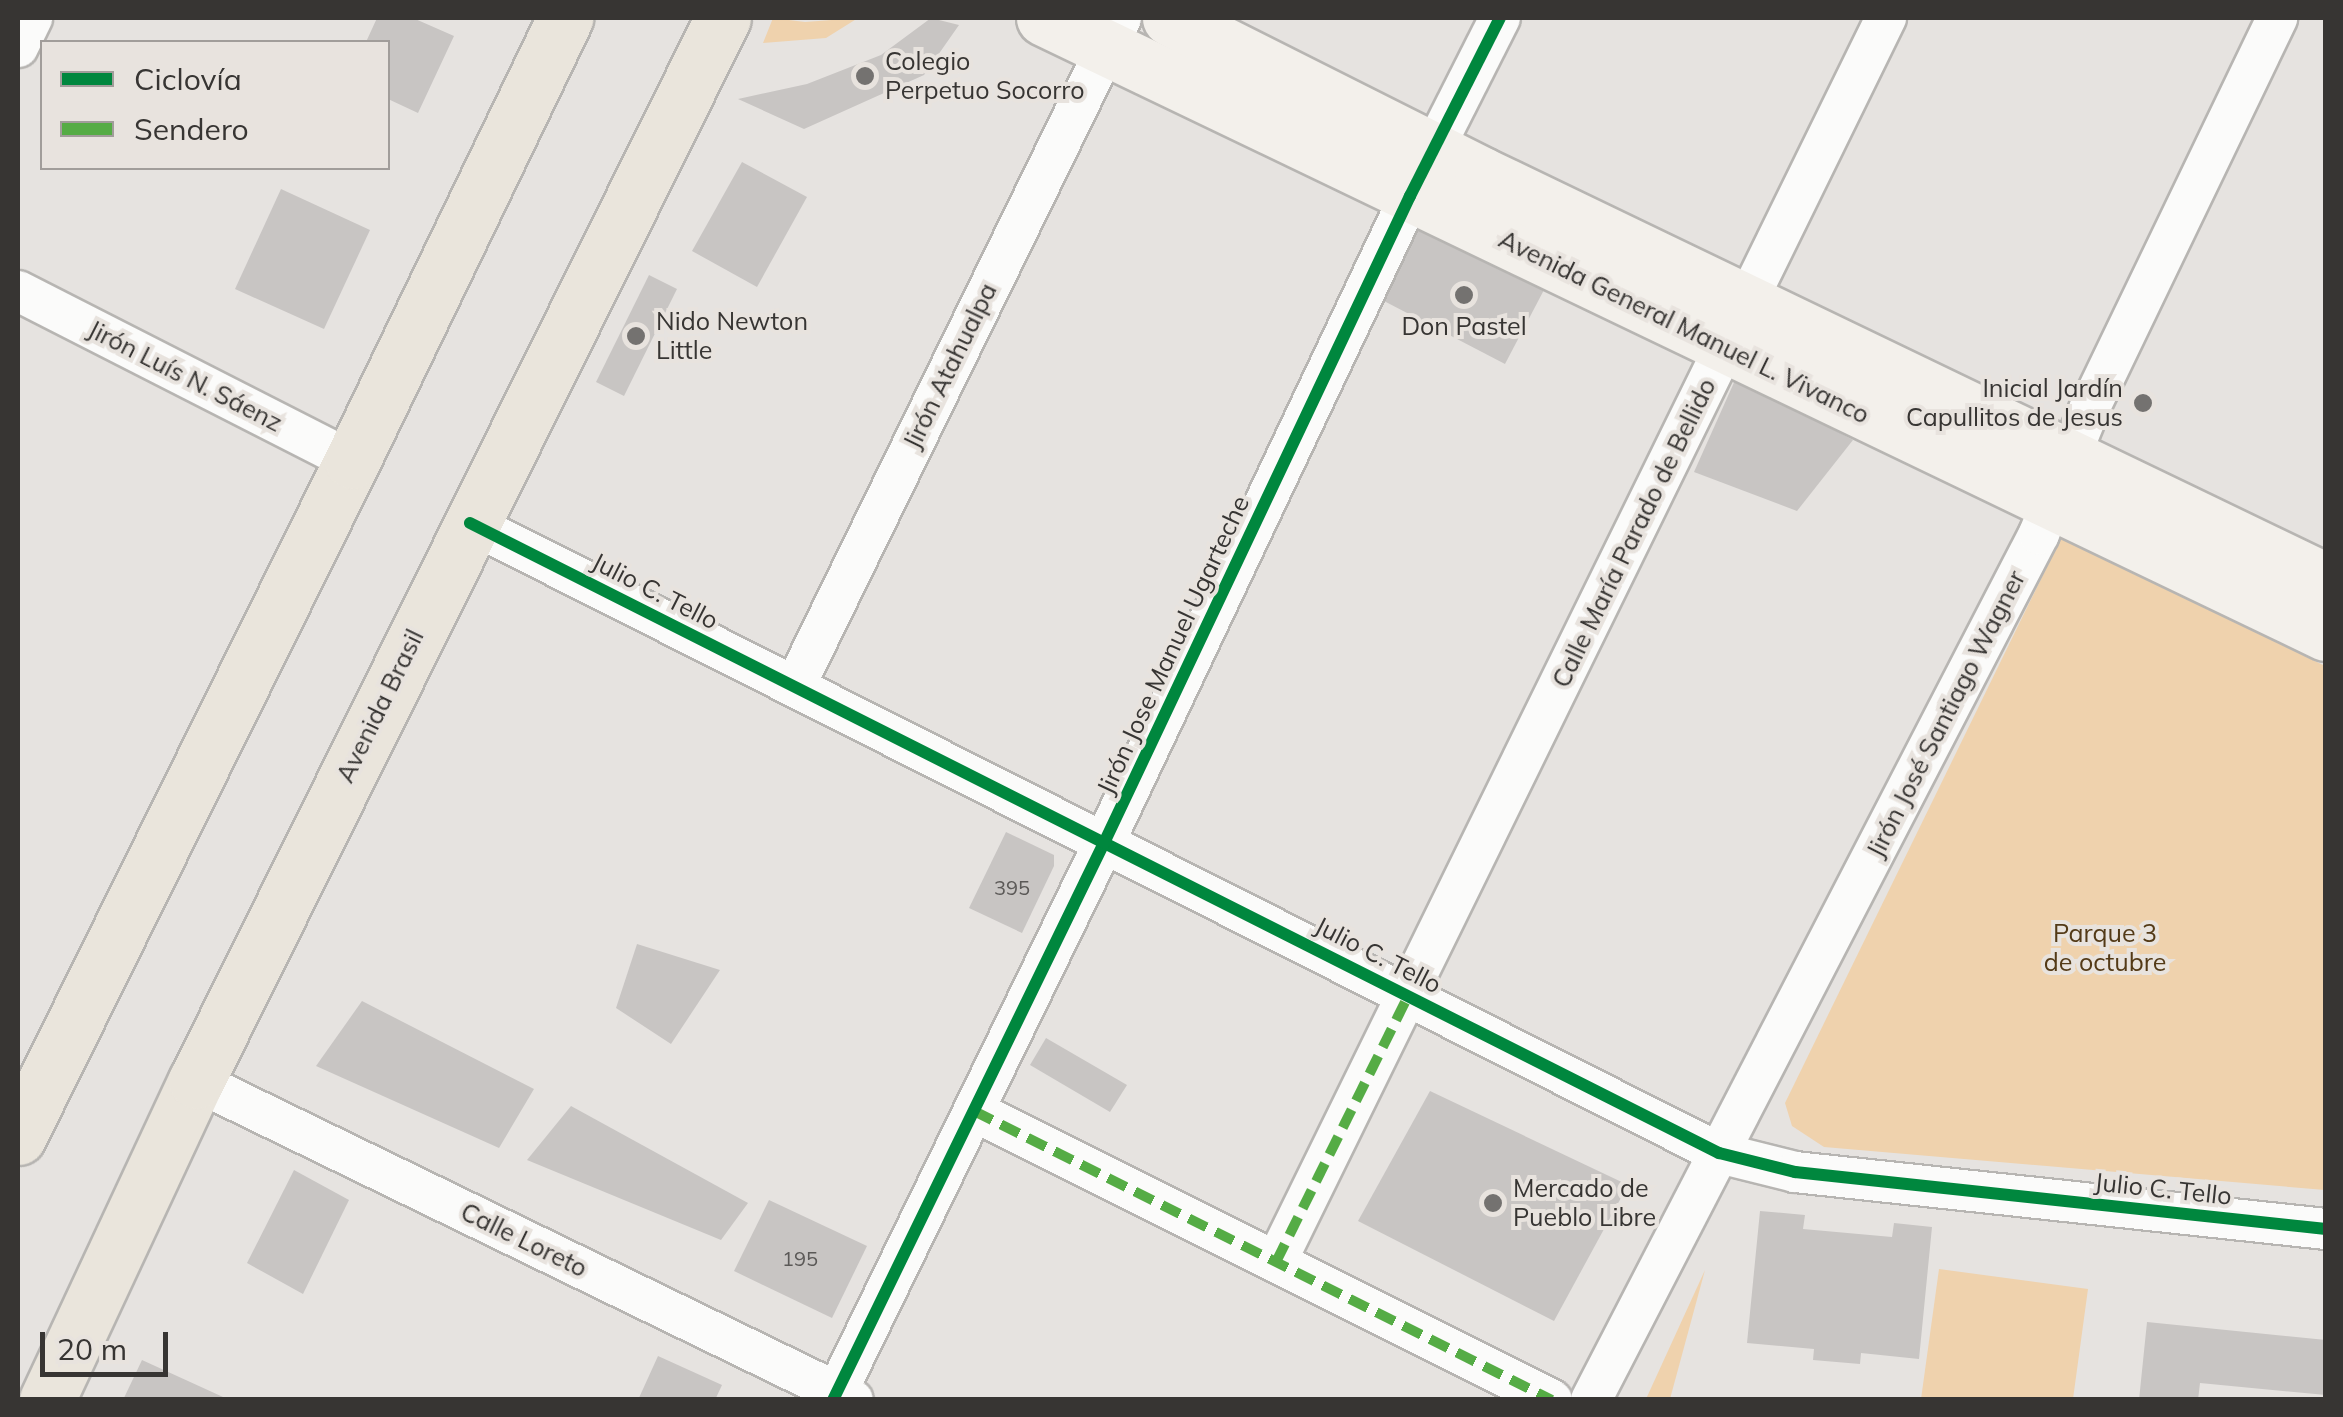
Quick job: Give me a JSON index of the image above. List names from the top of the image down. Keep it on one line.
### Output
{"streets":{"main road":["Avenida Brasil"],"street":["Avenida General Manuel L. Vivanco","Jirón Atahualpa","Jirón Luís N. Sáenz","Calle María Parado de Bellido","Julio C. Tello","Jirón Jose Manuel Ugarteche","Jirón José Santiago Wagner","Calle Loreto"]},"crossings":[["Avenida General Manuel L. Vivanco","Jirón Atahualpa"],["Avenida General Manuel L. Vivanco","Calle María Parado de Bellido"],["Avenida General Manuel L. Vivanco","Jirón Jose Manuel Ugarteche"],["Avenida General Manuel L. Vivanco","Jirón José Santiago Wagner"],["Jirón Atahualpa","Julio C. Tello"],["Calle María Parado de Bellido","Julio C. Tello"],["Julio C. Tello","Jirón Jose Manuel Ugarteche"],["Julio C. Tello","Avenida Brasil"],["Julio C. Tello","Jirón José Santiago Wagner"],["Jirón Jose Manuel Ugarteche","Calle Loreto"],["Avenida Brasil","Calle Loreto"]],"parks":["Parque 3 de octubre"],"places":["Colegio Perpetuo Socorro","Don Pastel","Nido Newton Little","Inicial Jardín Capullitos de Jesus","Mercado de Pueblo Libre"],"house_numbers":["395","195"],"legend":["Ciclovía","Sendero"],"scale_bar":"20 m"}
